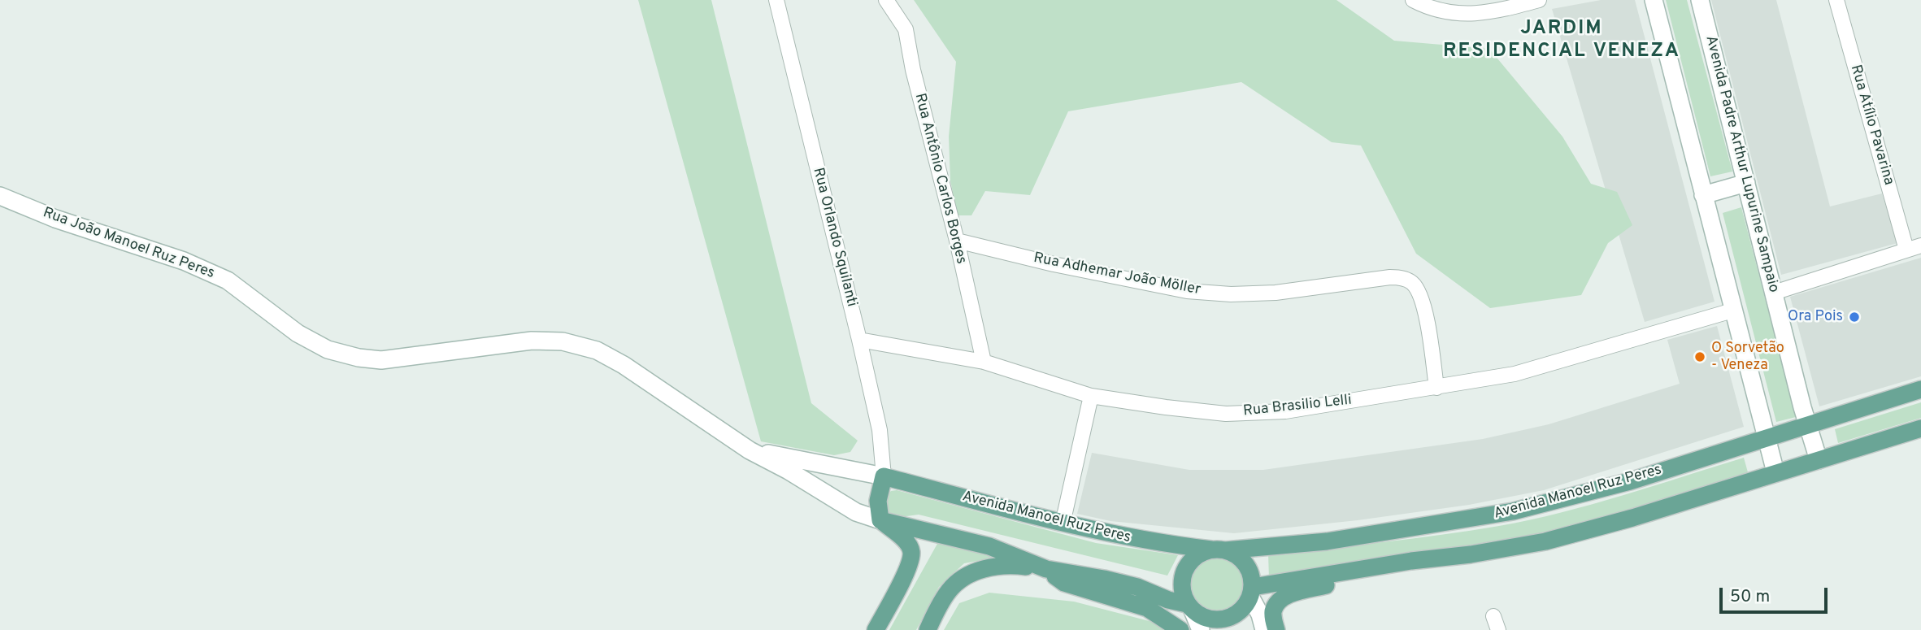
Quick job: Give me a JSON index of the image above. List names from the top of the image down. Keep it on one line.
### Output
{"streets":{"main road":["Avenida Padre Arthur Lupurine Sampaio","Rua João Manoel Ruz Peres","Avenida Manoel Ruz Peres"],"street":["Rua Atílio Pavarina","Rua Antônio Carlos Borges","Rua Orlando Squilanti","Rua Adhemar João Möller","Rua Brasilio Lelli"]},"crossings":[["Avenida Padre Arthur Lupurine Sampaio","Avenida Manoel Ruz Peres"],["Rua Antônio Carlos Borges","Rua Adhemar João Möller"],["Rua Antônio Carlos Borges","Rua Brasilio Lelli"],["Rua Orlando Squilanti","Rua João Manoel Ruz Peres"],["Rua Orlando Squilanti","Rua Brasilio Lelli"],["Rua Orlando Squilanti","Avenida Manoel Ruz Peres"],["Rua João Manoel Ruz Peres","Avenida Manoel Ruz Peres"],["Rua Adhemar João Möller","Rua Brasilio Lelli"]],"districts":["JARDIM RESIDENCIAL VENEZA"],"places":["Ora Pois","O Sorvetão - Veneza"],"scale_bar":"50 m"}
